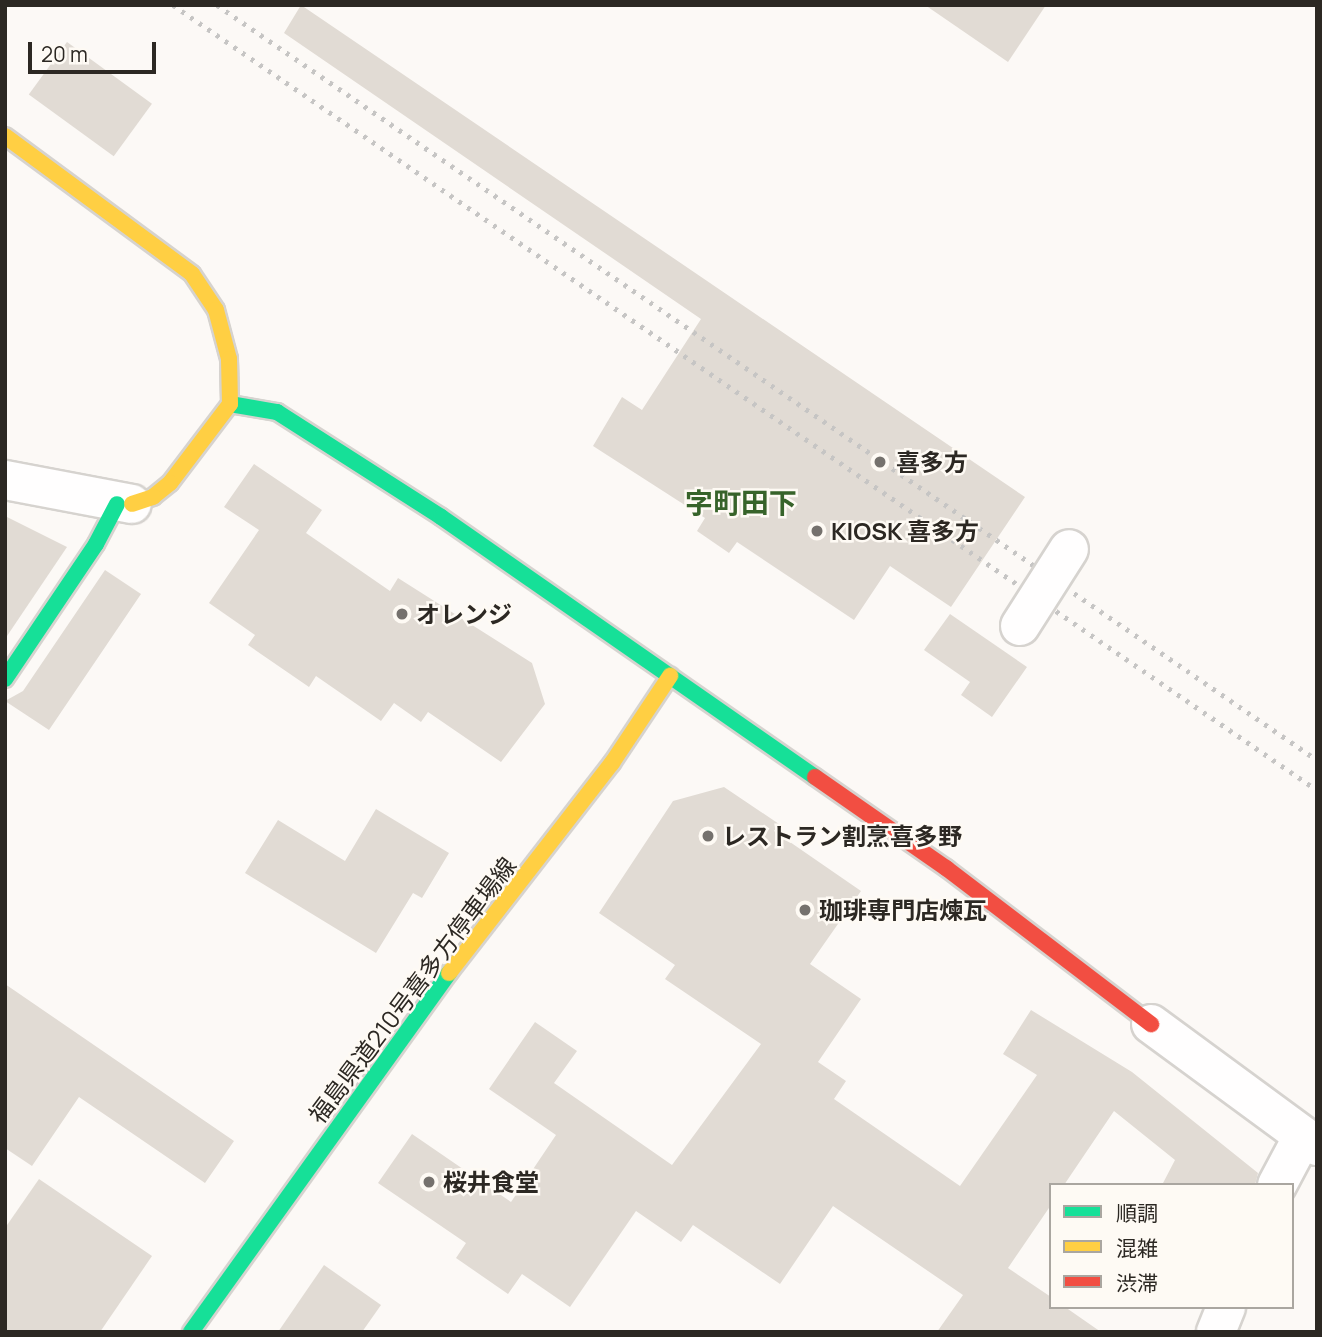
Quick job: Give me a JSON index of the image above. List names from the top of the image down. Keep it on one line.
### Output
{"streets":{"street":["福島県道210号喜多方停車場線"]},"districts":["字町田下"],"places":["喜多方","KIOSK 喜多方","オレンジ","レストラン割烹喜多野","珈琲専門店煉瓦","桜井食堂"],"legend":["順調","混雑","渋滞"],"scale_bar":"20 m"}
